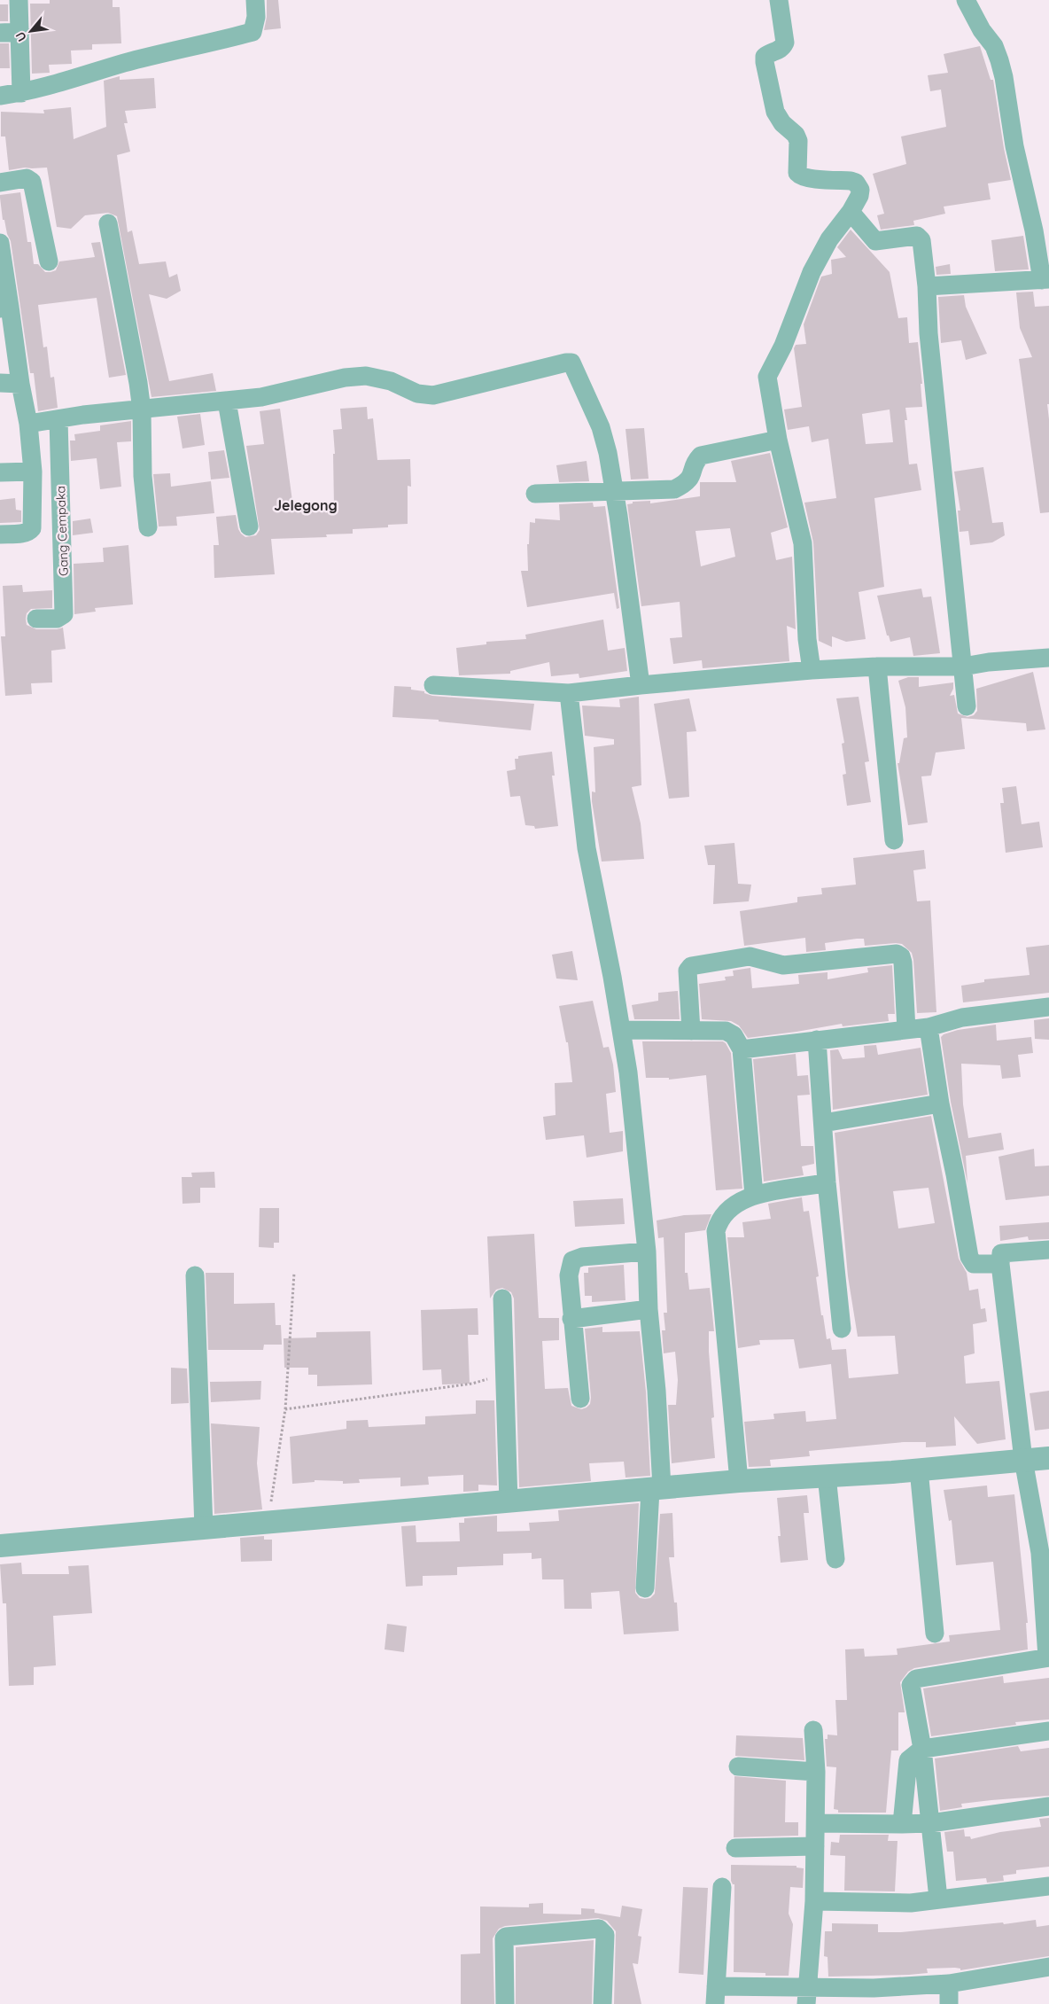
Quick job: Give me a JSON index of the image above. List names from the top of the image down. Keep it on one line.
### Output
{"streets":{"street":["Gang Cempaka"]},"districts":["Jelegong"],"north":"bottom left"}
